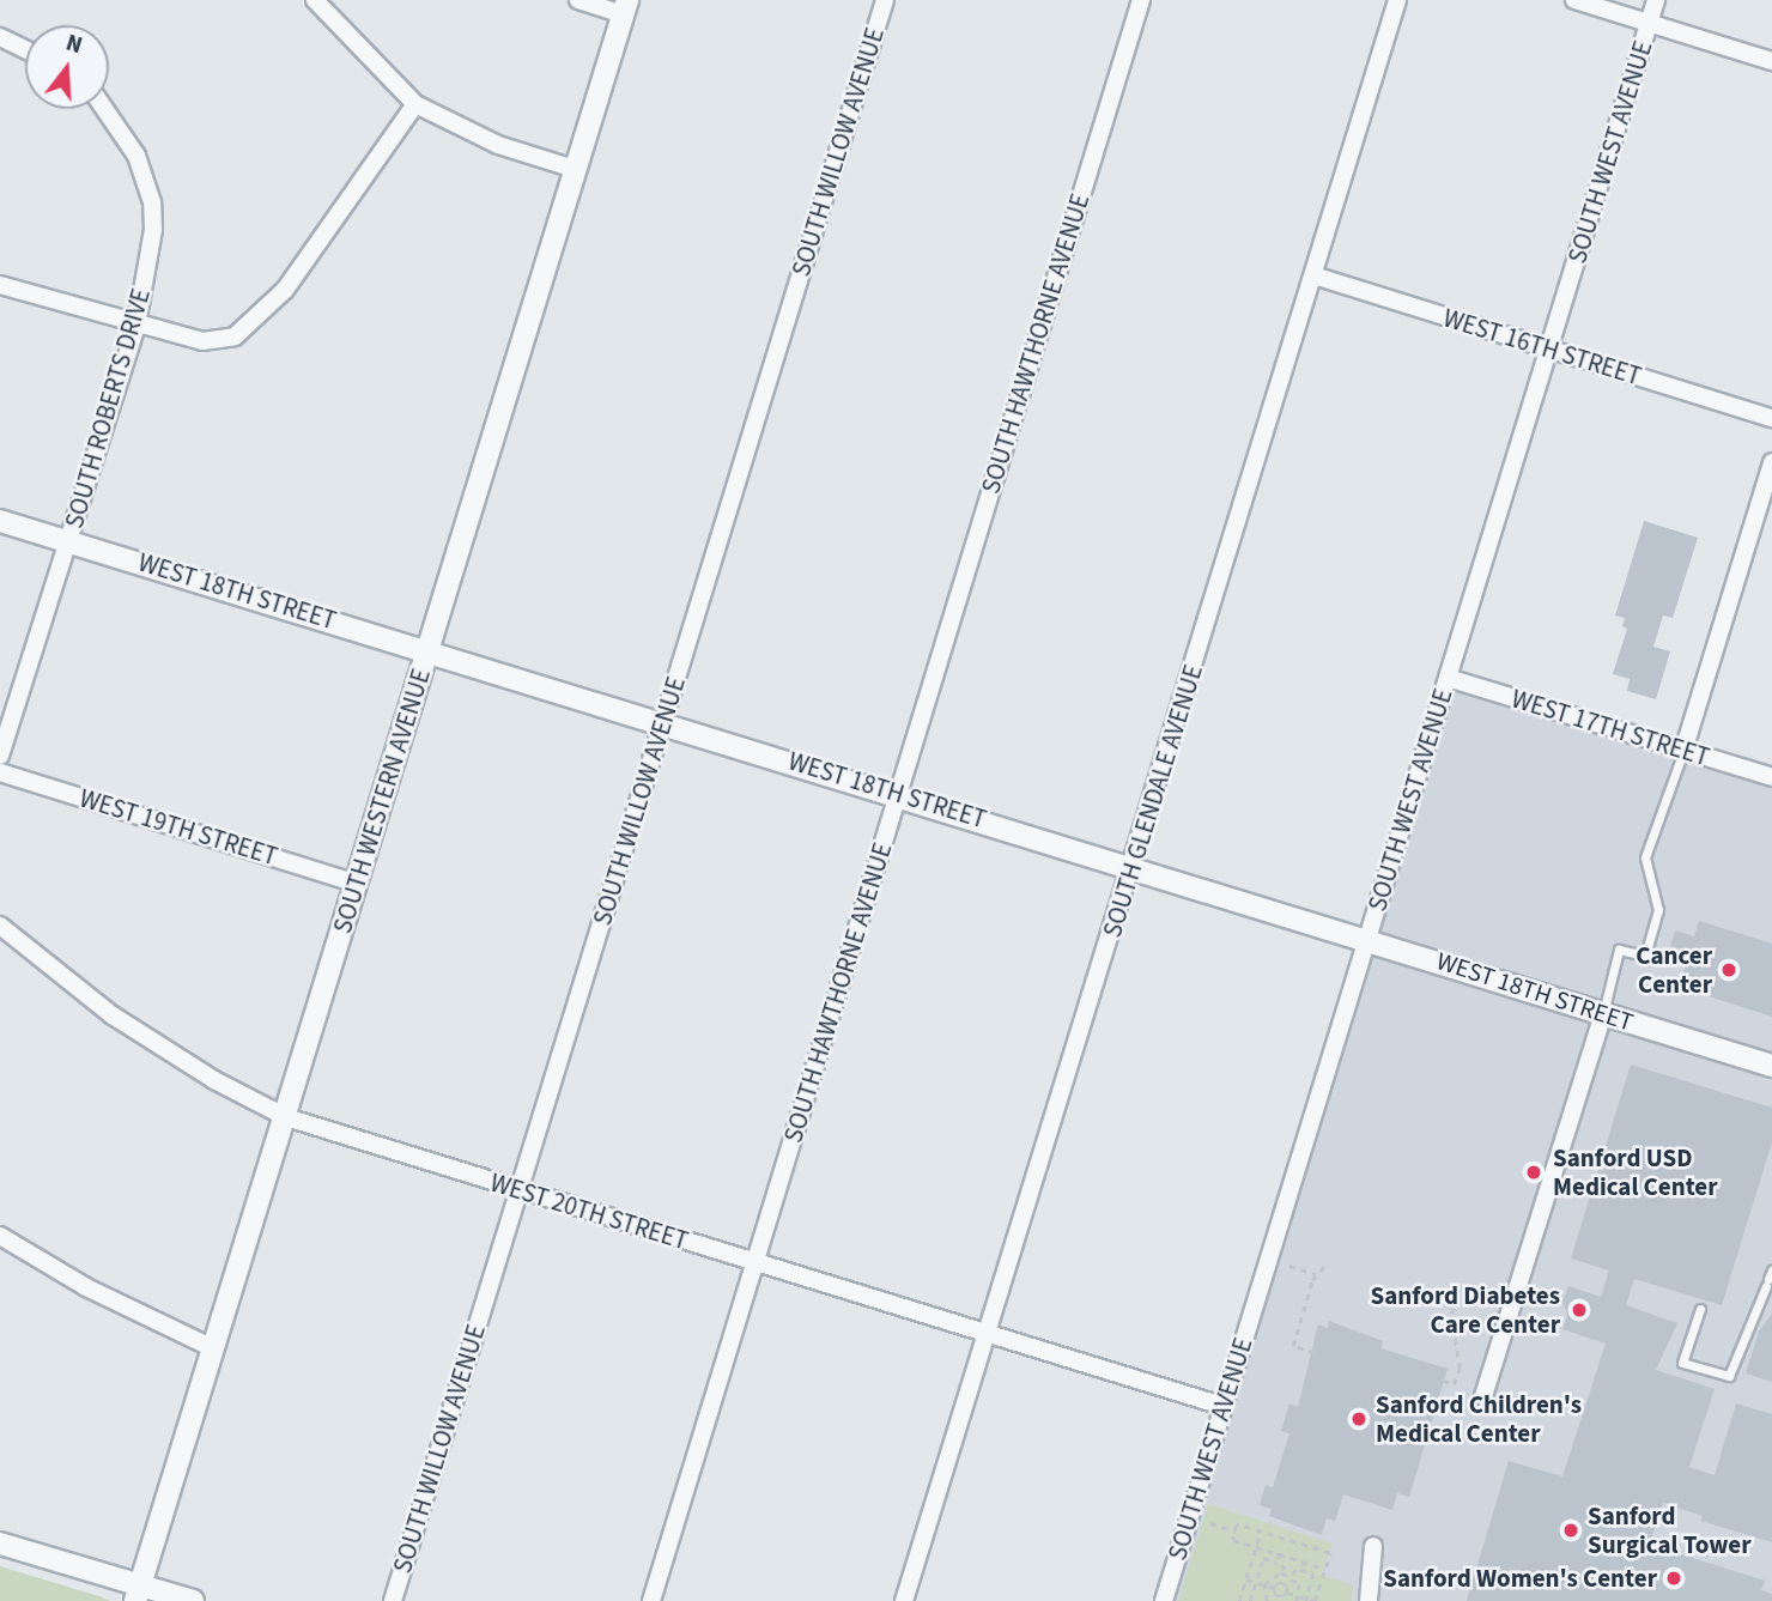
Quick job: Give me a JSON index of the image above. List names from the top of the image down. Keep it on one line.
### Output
{"streets":{"street":["SOUTH WILLOW AVENUE","SOUTH WEST AVENUE","SOUTH HAWTHORNE AVENUE","WEST 16TH STREET","SOUTH ROBERTS DRIVE","WEST 18TH STREET","WEST 17TH STREET","SOUTH WESTERN AVENUE","SOUTH GLENDALE AVENUE","WEST 19TH STREET","WEST 20TH STREET"]},"crossings":[["SOUTH WILLOW AVENUE","WEST 18TH STREET"],["SOUTH WILLOW AVENUE","WEST 20TH STREET"],["SOUTH WEST AVENUE","WEST 16TH STREET"],["SOUTH WEST AVENUE","WEST 18TH STREET"],["SOUTH WEST AVENUE","WEST 17TH STREET"],["SOUTH WEST AVENUE","WEST 20TH STREET"],["SOUTH HAWTHORNE AVENUE","WEST 18TH STREET"],["SOUTH HAWTHORNE AVENUE","WEST 20TH STREET"],["WEST 16TH STREET","SOUTH GLENDALE AVENUE"],["SOUTH ROBERTS DRIVE","WEST 18TH STREET"],["WEST 18TH STREET","SOUTH WESTERN AVENUE"],["WEST 18TH STREET","SOUTH GLENDALE AVENUE"],["SOUTH WESTERN AVENUE","WEST 19TH STREET"],["SOUTH WESTERN AVENUE","WEST 20TH STREET"],["SOUTH GLENDALE AVENUE","WEST 20TH STREET"]],"places":["Cancer Center","Sanford USD Medical Center","Sanford Diabetes Care Center","Sanford Children's Medical Center","Sanford Surgical Tower","Sanford Women's Center"],"north":"top"}
